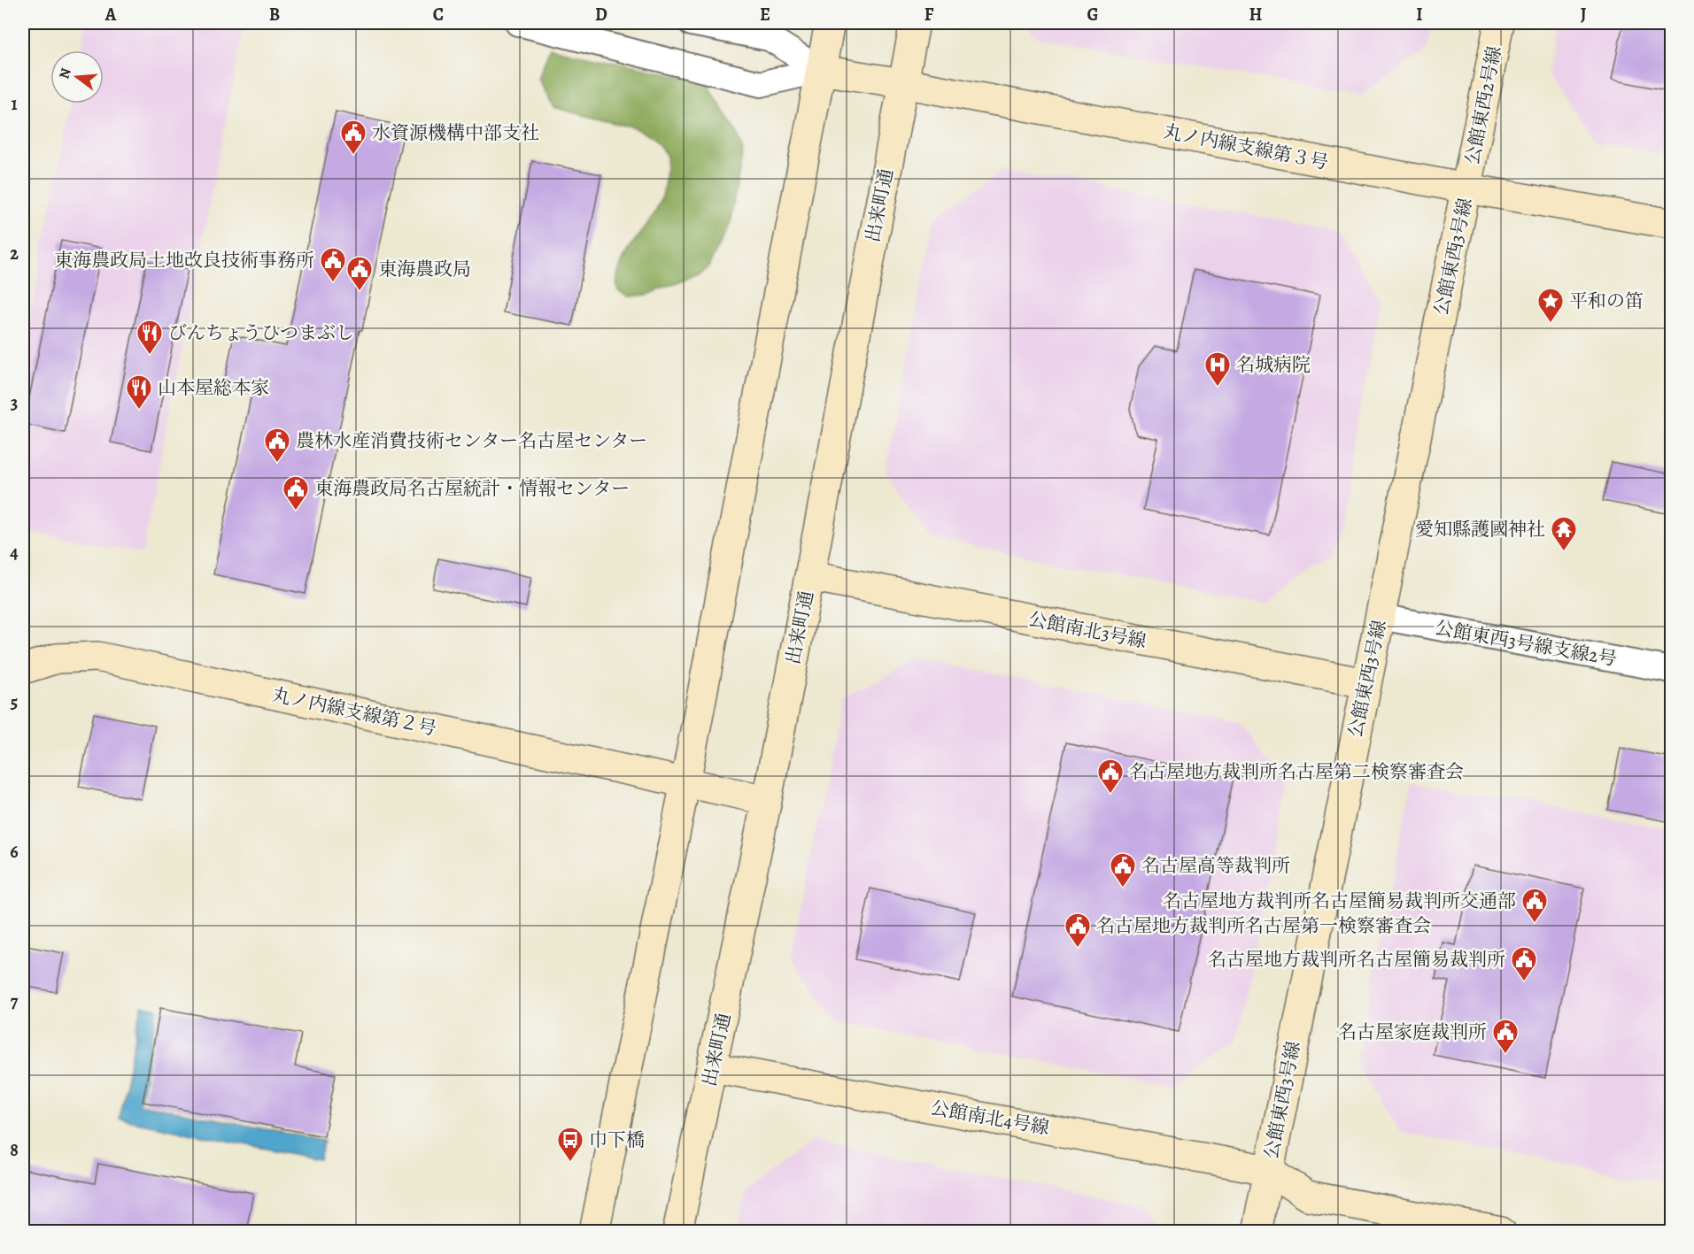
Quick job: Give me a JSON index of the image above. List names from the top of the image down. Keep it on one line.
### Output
{"streets":{"street":["公館東西2号線","丸ノ内線支線第３号","出来町通","公館東西3号線","公館南北3号線","公館東西3号線支線2号","丸ノ内線支線第２号","公館南北4号線"]},"crossings":[["公館東西2号線","丸ノ内線支線第３号"],["公館東西2号線","公館東西3号線"],["丸ノ内線支線第３号","出来町通"],["丸ノ内線支線第３号","公館東西3号線"],["出来町通","公館南北3号線"],["出来町通","丸ノ内線支線第２号"],["出来町通","公館南北4号線"],["公館東西3号線","公館南北3号線"],["公館東西3号線","公館東西3号線支線2号"],["公館東西3号線","公館南北4号線"]],"places":{"public building":["水資源機構中部支社","東海農政局土地改良技術事務所","東海農政局","農林水産消費技術センター名古屋センター","東海農政局名古屋統計・情報センター","名古屋地方裁判所名古屋第二検察審査会","名古屋高等裁判所","名古屋地方裁判所名古屋簡易裁判所交通部","名古屋地方裁判所名古屋第一検察審査会","名古屋地方裁判所名古屋簡易裁判所","名古屋家庭裁判所"],"place":["平和の笛"],"restaurant":["びんちょうひつまぶし","山本屋総本家"],"hospital":["名城病院"],"temple":["愛知縣護國神社"],"bus stop":["巾下橋"]},"north":"left","grid":{"columns":["A","B","C","D","E","F","G","H","I","J"],"rows":["1","2","3","4","5","6","7","8"]}}
